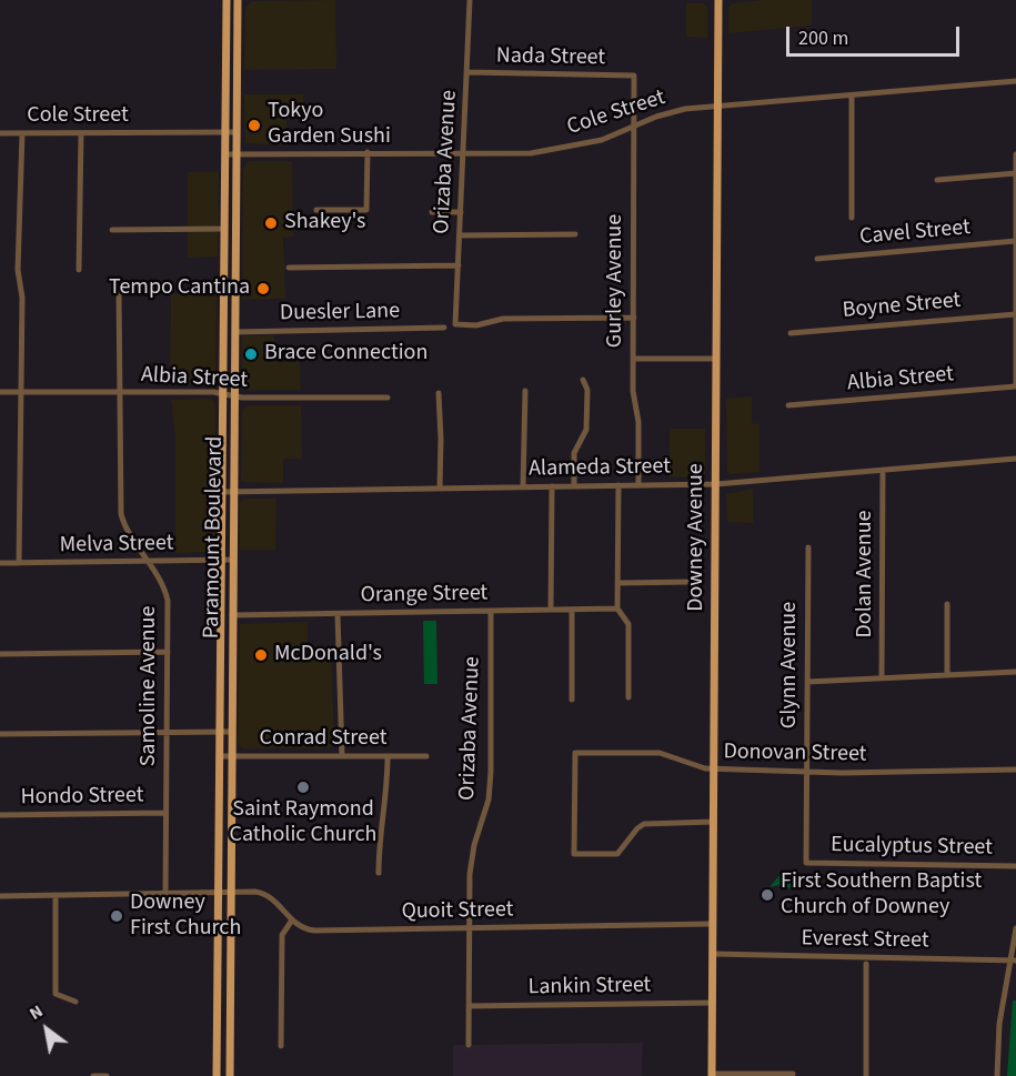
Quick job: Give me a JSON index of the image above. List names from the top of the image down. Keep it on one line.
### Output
{"streets":{"main road":["Paramount Boulevard","Downey Avenue"],"street":["Nada Street","Cole Street","Orizaba Avenue","Cavel Street","Gurley Avenue","Boyne Street","Duesler Lane","Albia Street","Alameda Street","Melva Street","Dolan Avenue","Orange Street","Glynn Avenue","Samoline Avenue","Conrad Street","Donovan Street","Hondo Street","Eucalyptus Street","Quoit Street","Everest Street","Lankin Street"]},"crossings":[["Nada Street","Orizaba Avenue"],["Nada Street","Gurley Avenue"],["Cole Street","Orizaba Avenue"],["Cole Street","Gurley Avenue"],["Cole Street","Paramount Boulevard"],["Cole Street","Downey Avenue"],["Orizaba Avenue","Gurley Avenue"],["Orizaba Avenue","Orange Street"],["Orizaba Avenue","Quoit Street"],["Orizaba Avenue","Lankin Street"],["Gurley Avenue","Alameda Street"],["Duesler Lane","Paramount Boulevard"],["Albia Street","Paramount Boulevard"],["Albia Street","Samoline Avenue"],["Alameda Street","Paramount Boulevard"],["Alameda Street","Downey Avenue"],["Alameda Street","Dolan Avenue"],["Paramount Boulevard","Melva Street"],["Paramount Boulevard","Orange Street"],["Paramount Boulevard","Conrad Street"],["Downey Avenue","Donovan Street"],["Downey Avenue","Quoit Street"],["Downey Avenue","Everest Street"],["Downey Avenue","Lankin Street"],["Melva Street","Samoline Avenue"],["Glynn Avenue","Donovan Street"],["Glynn Avenue","Eucalyptus Street"],["Samoline Avenue","Hondo Street"]],"places":["Tokyo Garden Sushi","Shakey's","Tempo Cantina","Brace Connection","McDonald's","Saint Raymond Catholic Church","First Southern Baptist Church of Downey","Downey First Church"],"scale_bar":"200 m","north":"top left"}
